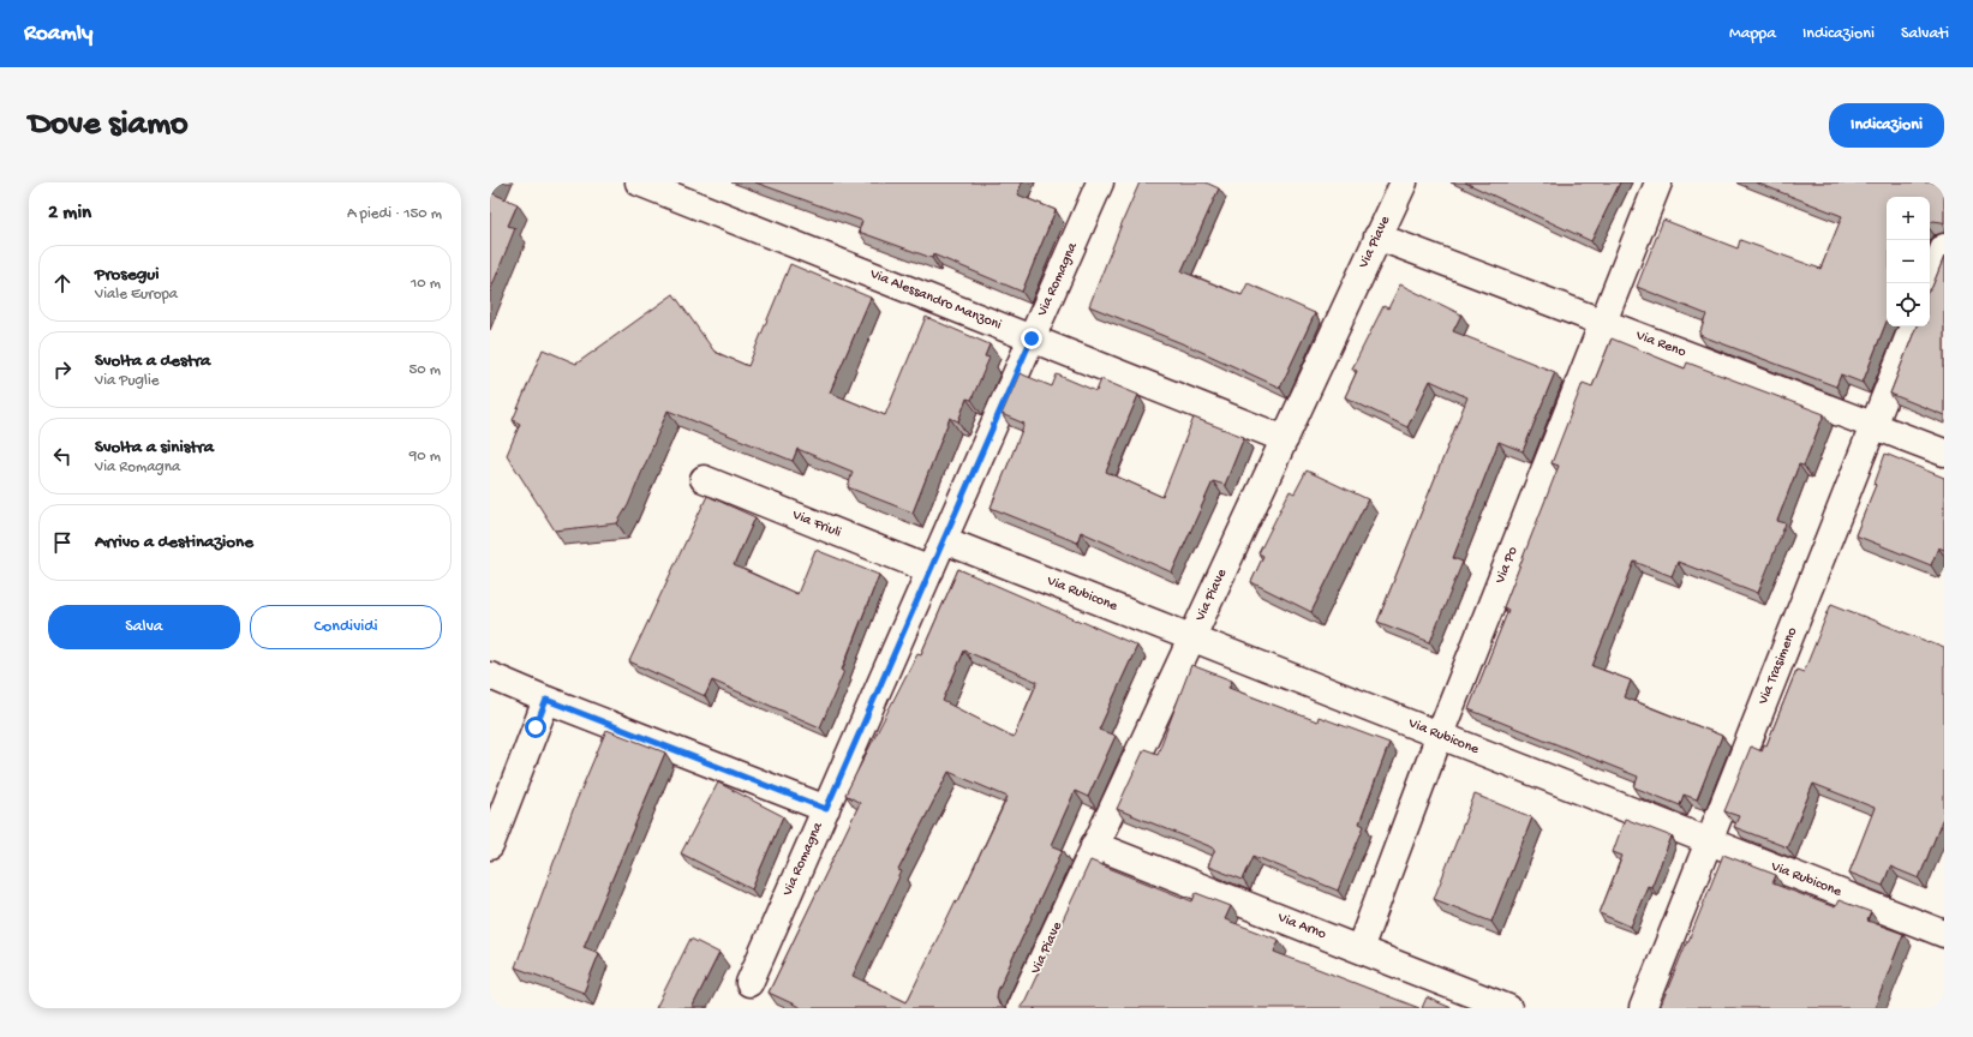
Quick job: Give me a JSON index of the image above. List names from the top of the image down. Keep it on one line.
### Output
{"streets":{"street":["Via Piave","Via Romagna","Via Alessandro Manzoni","Via Reno","Via Friuli","Via Po","Via Rubicone","Via Trasimeno","Via Arno"]},"crossings":[["Via Piave","Via Alessandro Manzoni"],["Via Piave","Via Reno"],["Via Piave","Via Rubicone"],["Via Piave","Via Arno"],["Via Romagna","Via Alessandro Manzoni"],["Via Romagna","Via Friuli"],["Via Romagna","Via Rubicone"],["Via Reno","Via Po"],["Via Reno","Via Trasimeno"],["Via Po","Via Rubicone"],["Via Po","Via Arno"],["Via Rubicone","Via Trasimeno"]],"page":{"header":"Roamly","nav":["Mappa","Indicazioni","Salvati"],"buttons":["Indicazioni",["Salva","Condividi"]],"title":"Dove siamo","heading":["2 min","A piedi · 150 m"],"map_buttons":["+","−"],"list":[["Prosegui","Viale Europa","10 m"],["Svolta a destra","Via Puglie","50 m"],["Svolta a sinistra","Via Romagna","90 m"],"Arrivo a destinazione"]}}
